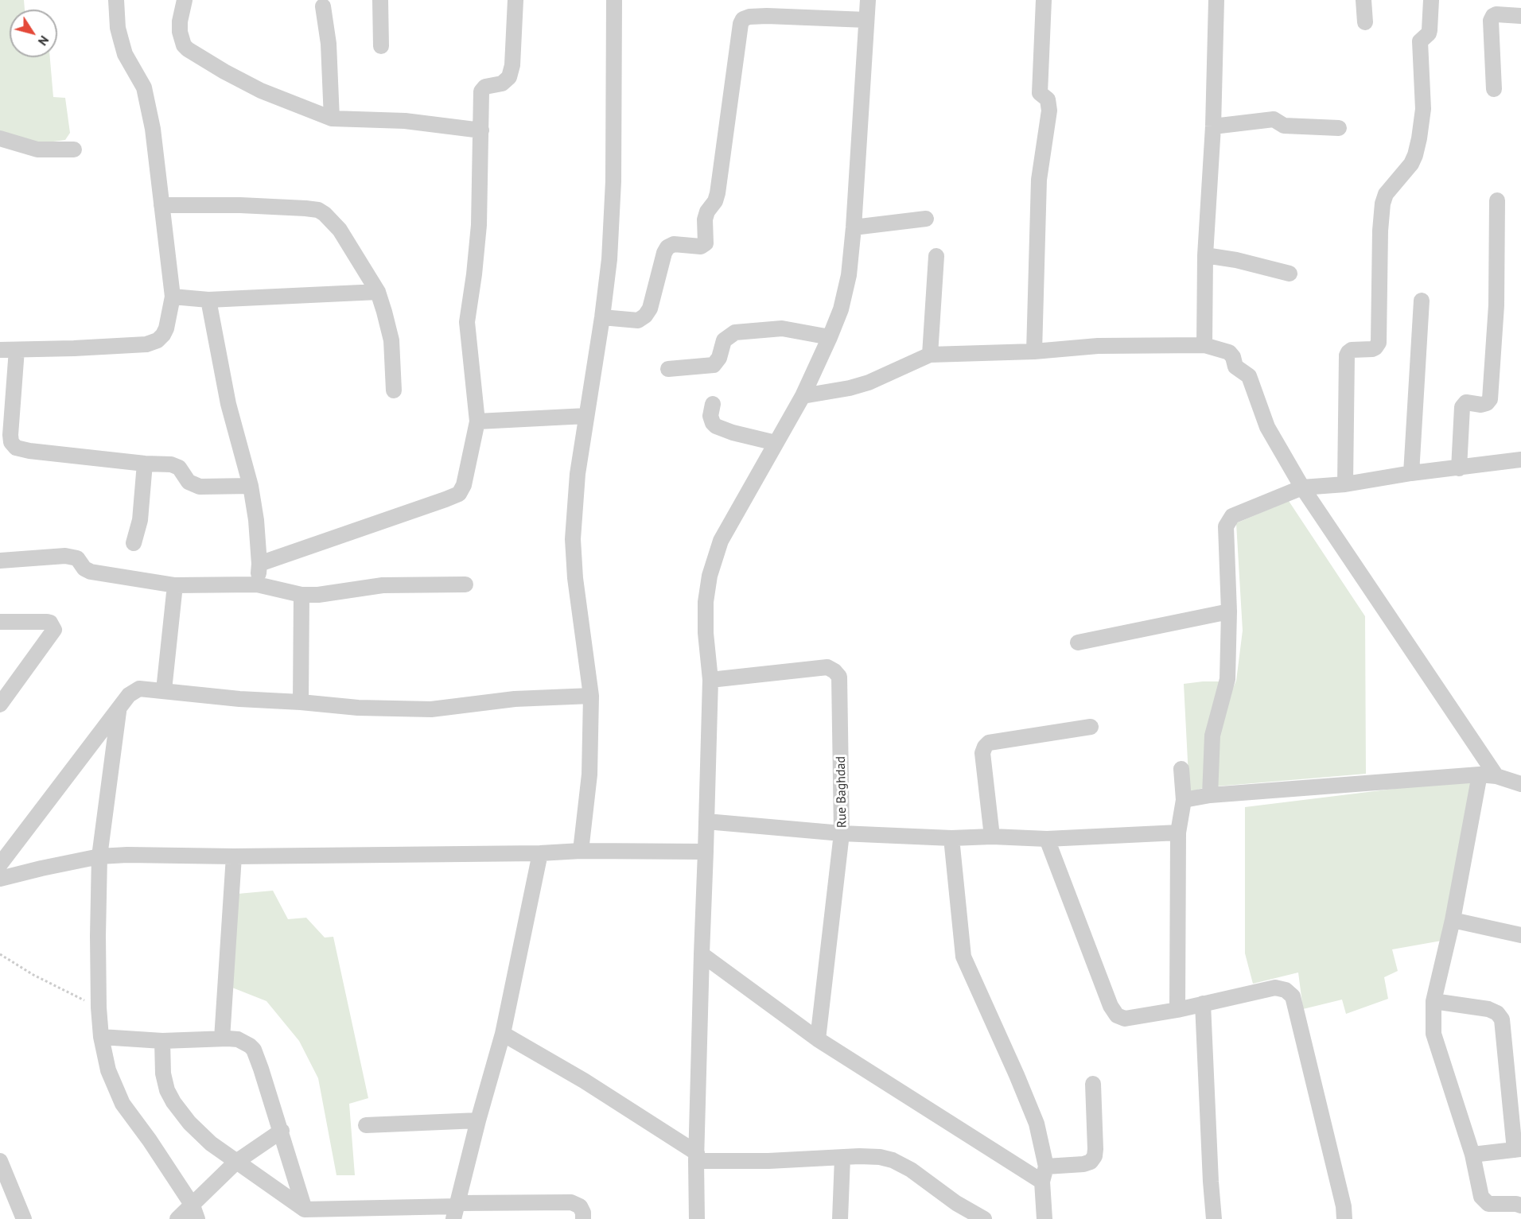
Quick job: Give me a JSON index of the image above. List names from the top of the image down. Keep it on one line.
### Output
{"streets":{"street":["Rue Baghdad"]},"north":"bottom right"}
